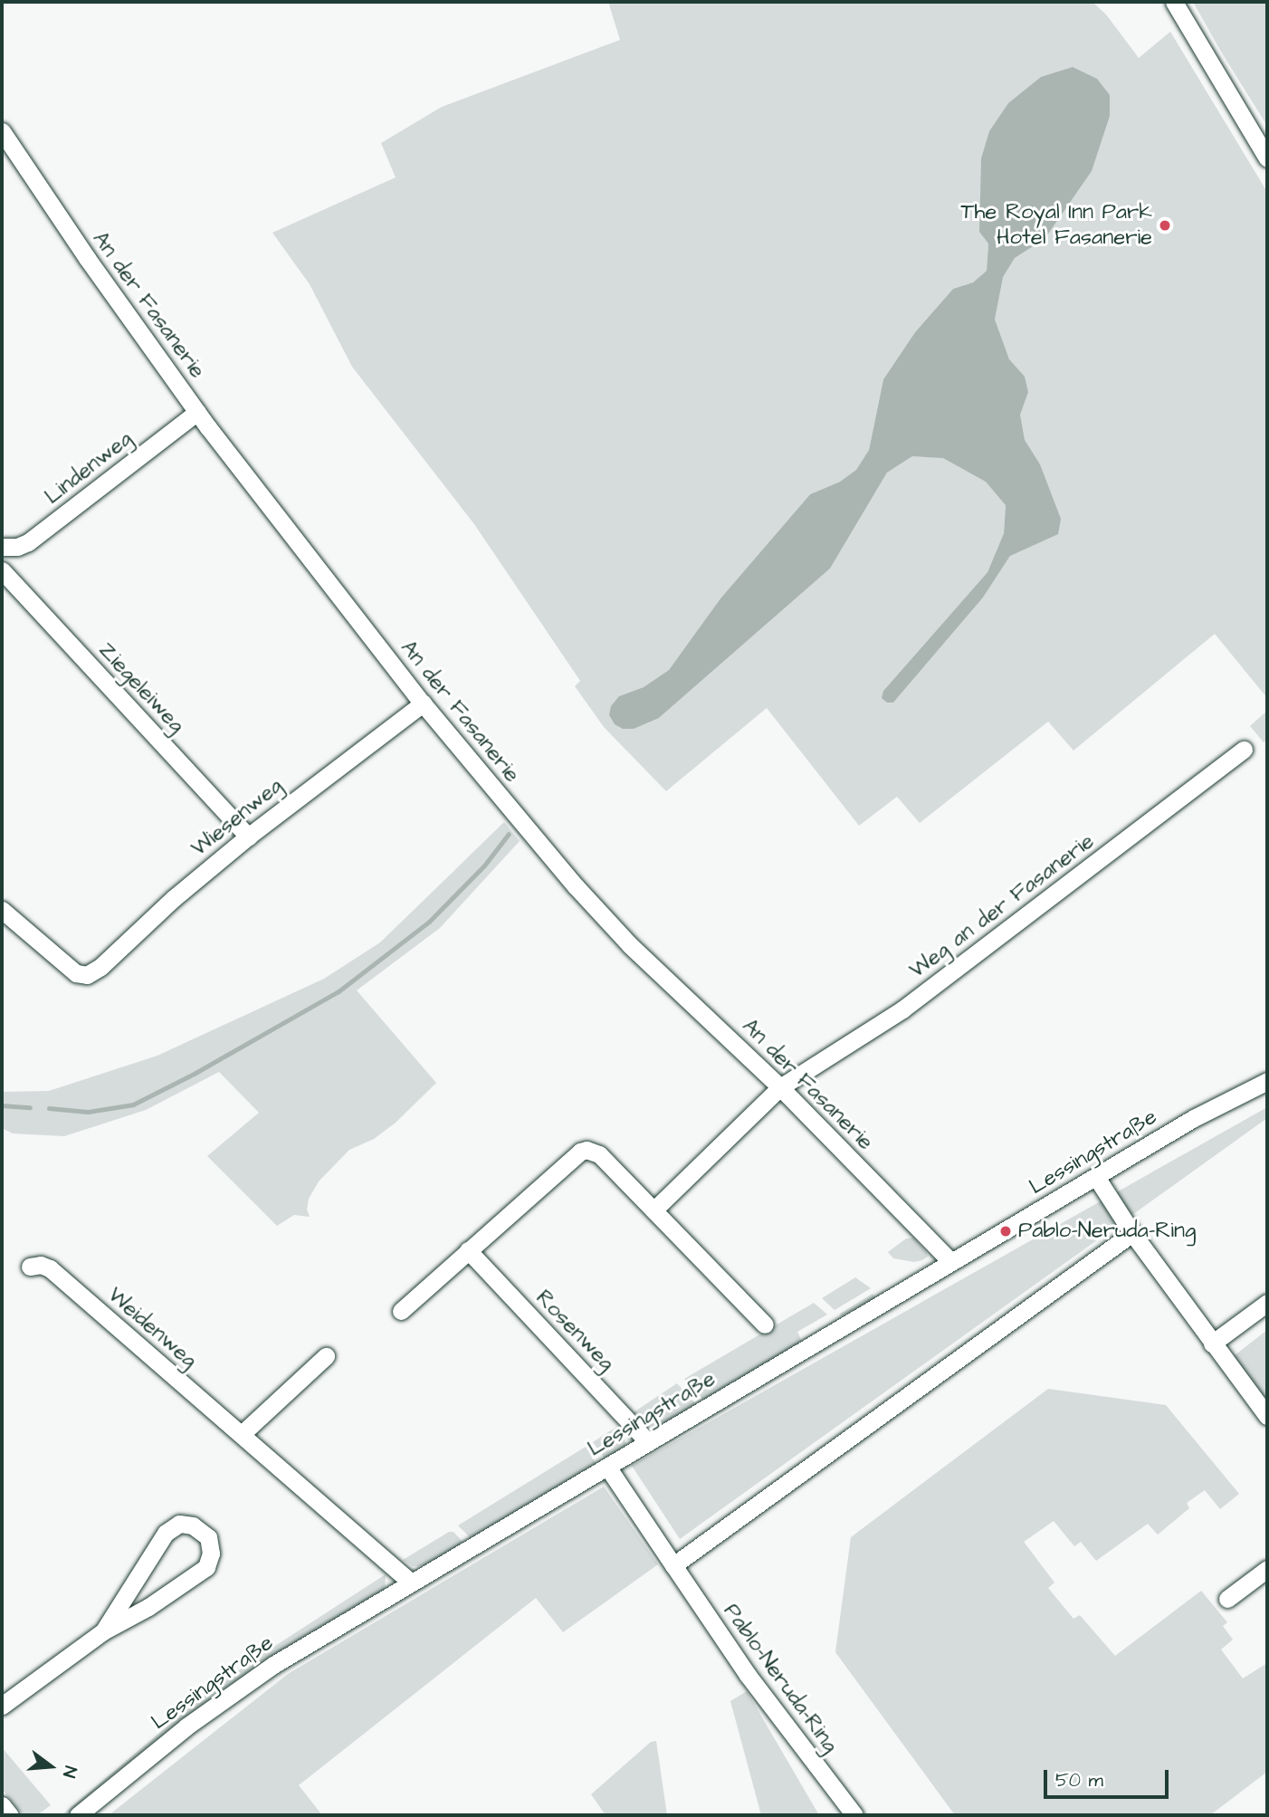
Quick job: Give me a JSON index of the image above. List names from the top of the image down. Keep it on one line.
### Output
{"streets":{"street":["An der Fasanerie","Lindenweg","Ziegeleiweg","Wiesenweg","Weg an der Fasanerie","Lessingstraße","Weidenweg","Rosenweg","Pablo-Neruda-Ring"]},"crossings":[["An der Fasanerie","Lindenweg"],["An der Fasanerie","Wiesenweg"],["An der Fasanerie","Weg an der Fasanerie"],["An der Fasanerie","Lessingstraße"],["Ziegeleiweg","Wiesenweg"],["Lessingstraße","Weidenweg"],["Lessingstraße","Rosenweg"],["Lessingstraße","Pablo-Neruda-Ring"]],"places":["The Royal Inn Park Hotel Fasanerie","Pablo-Neruda-Ring"],"scale_bar":"50 m","north":"right"}
